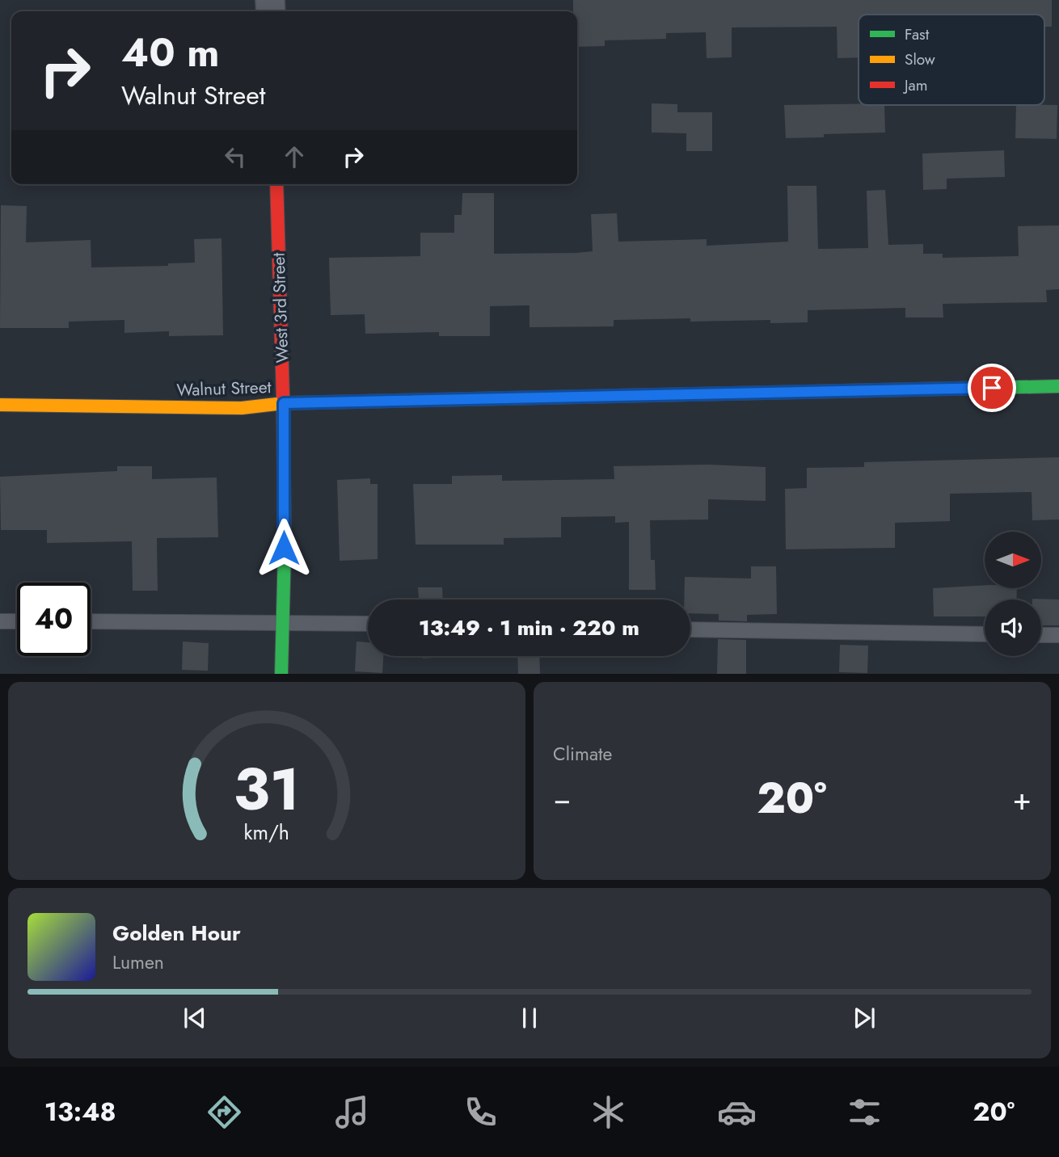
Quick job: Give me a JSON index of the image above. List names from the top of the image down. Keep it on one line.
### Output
{"streets":{"street":["West 3rd Street","Walnut Street"]},"crossings":[["West 3rd Street","Walnut Street"]],"legend":["Fast","Slow","Jam"],"north":"right","page":{"turn":["40 m","Walnut Street"],"limit":"40","trip":"13:49 · 1 min · 220 m","tile":"Climate","heat":["−","20°","+"],"song":["Golden Hour","Lumen"],"tabs":["13:48","20°"],"gauge":["31","km/h"]}}
